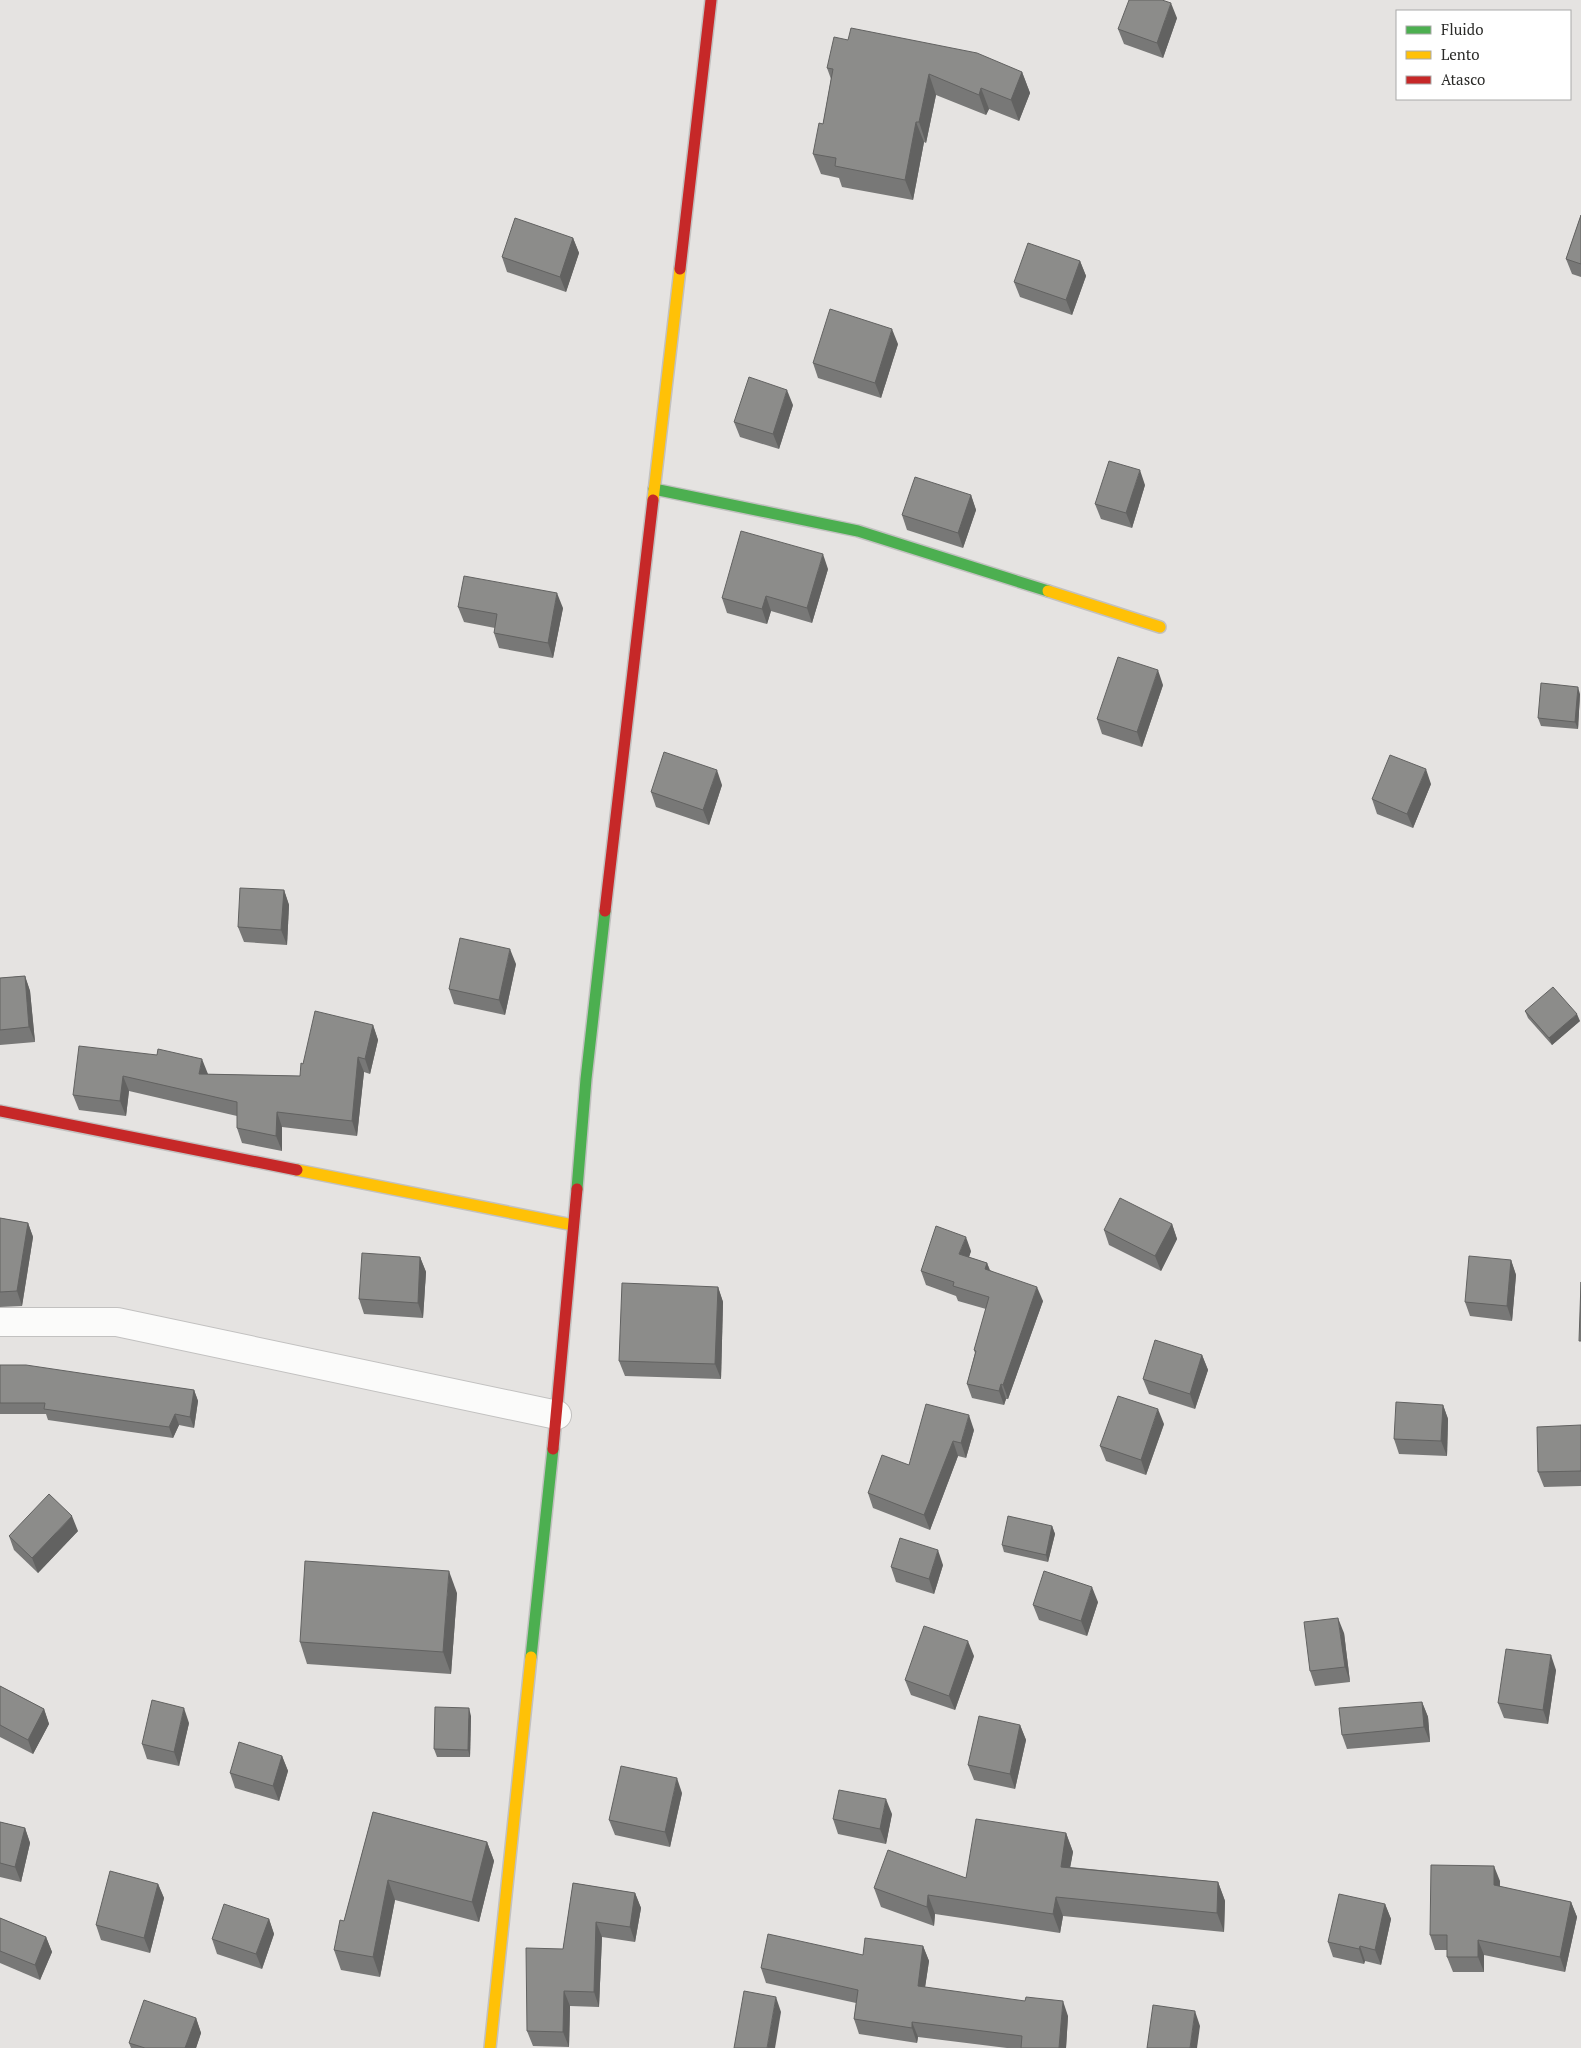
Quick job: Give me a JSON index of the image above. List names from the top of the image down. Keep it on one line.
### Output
{"legend":["Fluido","Lento","Atasco"]}
